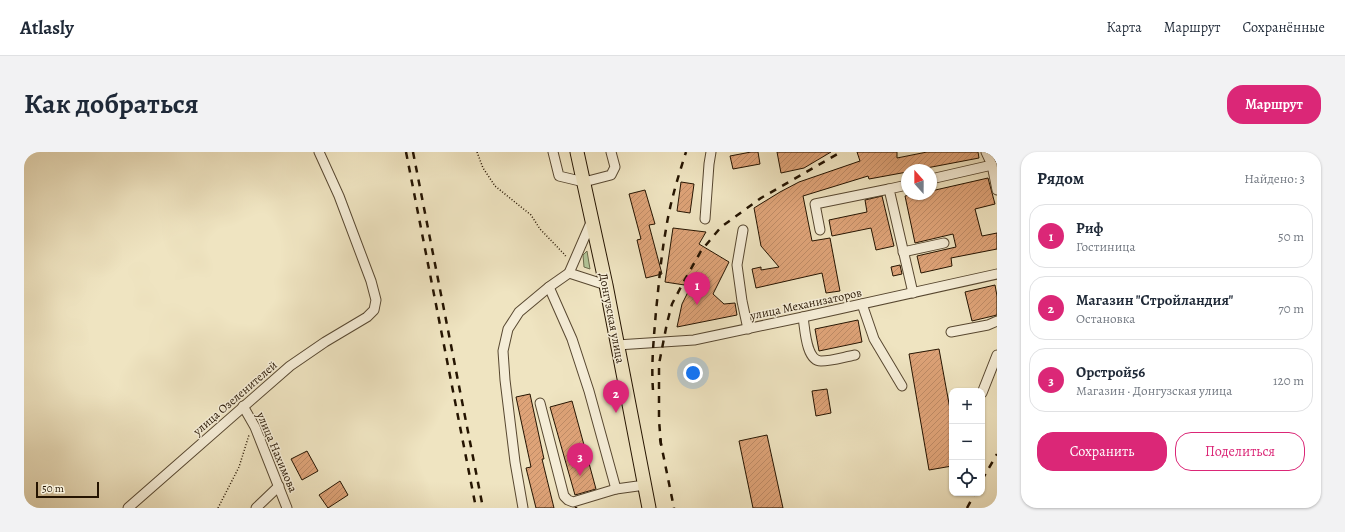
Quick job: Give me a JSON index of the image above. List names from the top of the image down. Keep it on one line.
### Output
{"streets":{"highway":["Донгузская улица"],"street":["улица Механизаторов","улица Озеленителей","улица Нахимова"]},"crossings":[["улица Механизаторов","Донгузская улица"],["улица Озеленителей","улица Нахимова"]],"scale_bar":"50 m","north":"top","page":{"header":"Atlasly","nav":["Карта","Маршрут","Сохранённые"],"title":"Как добраться","buttons":["Маршрут",["Сохранить","Поделиться"]],"heading":["Рядом","Найдено: 3"],"list":[{"mark":"1","name":"Риф","note":"Гостиница","value":"50 m"},{"mark":"2","name":"Магазин \"Стройландия\"","note":"Остановка","value":"70 m"},{"mark":"3","name":"Орстрой56","note":"Магазин · Донгузская улица","value":"120 m"}],"pins":["1","2","3"],"map_buttons":["+","−"],"scale":"50 m"}}
